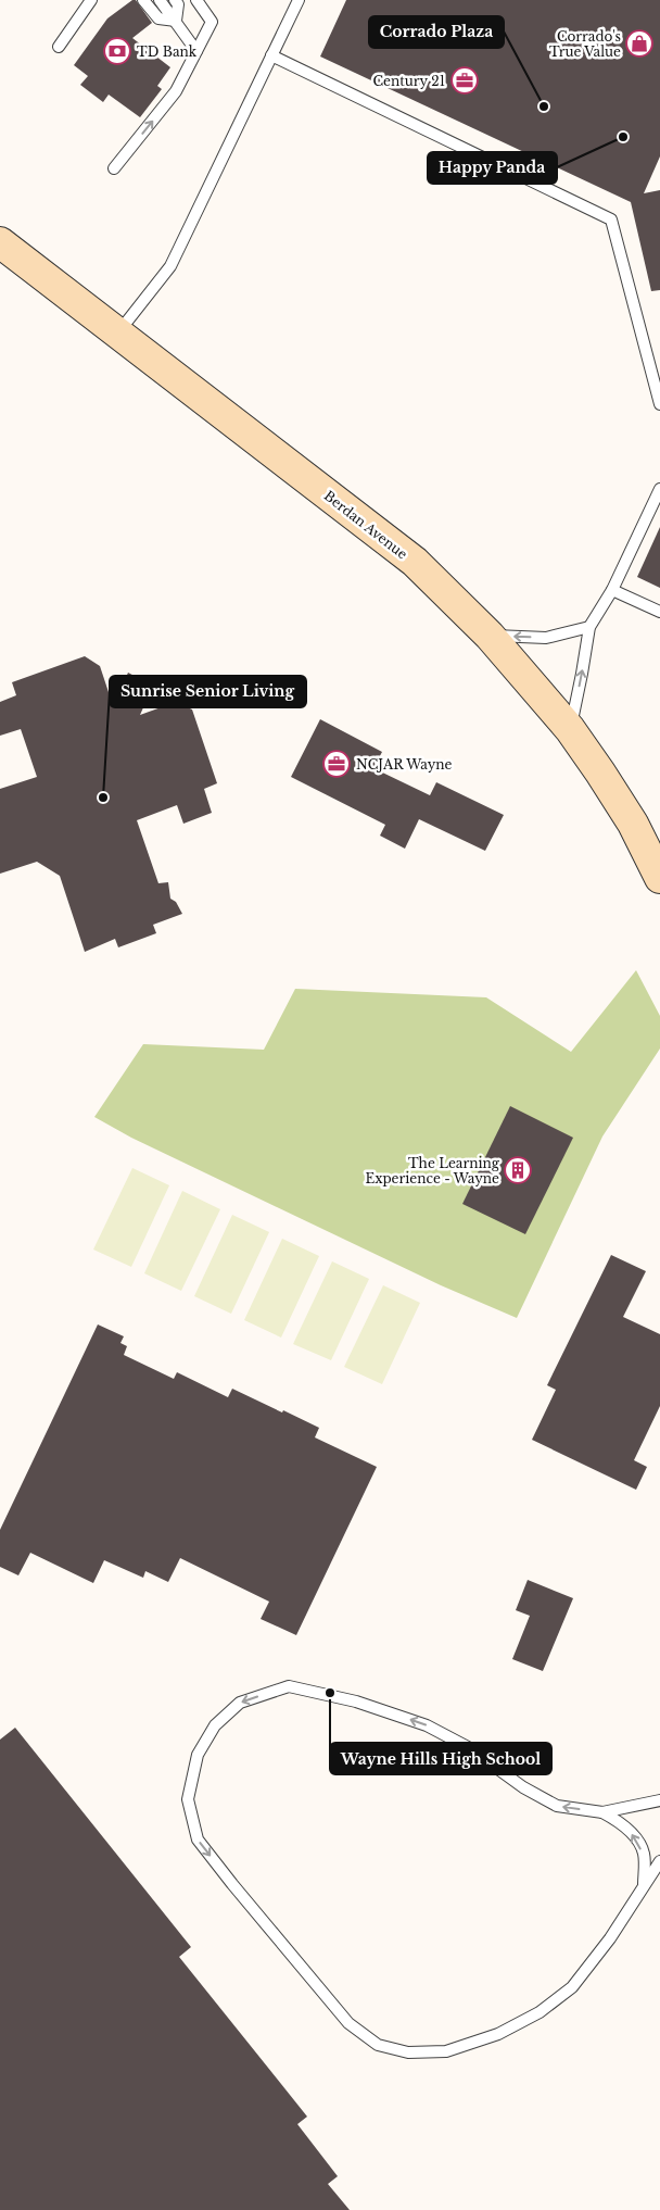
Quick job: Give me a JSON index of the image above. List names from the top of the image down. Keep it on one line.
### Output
{"streets":{"main road":["Berdan Avenue"]},"places":{"shop":["Corrado's True Value"],"bank":["TD Bank"],"office":["Century 21","NCJAR Wayne"],"other":["Corrado Plaza","Happy Panda","Sunrise Senior Living","Wayne Hills High School"],"building":["The Learning Experience - Wayne"]}}
